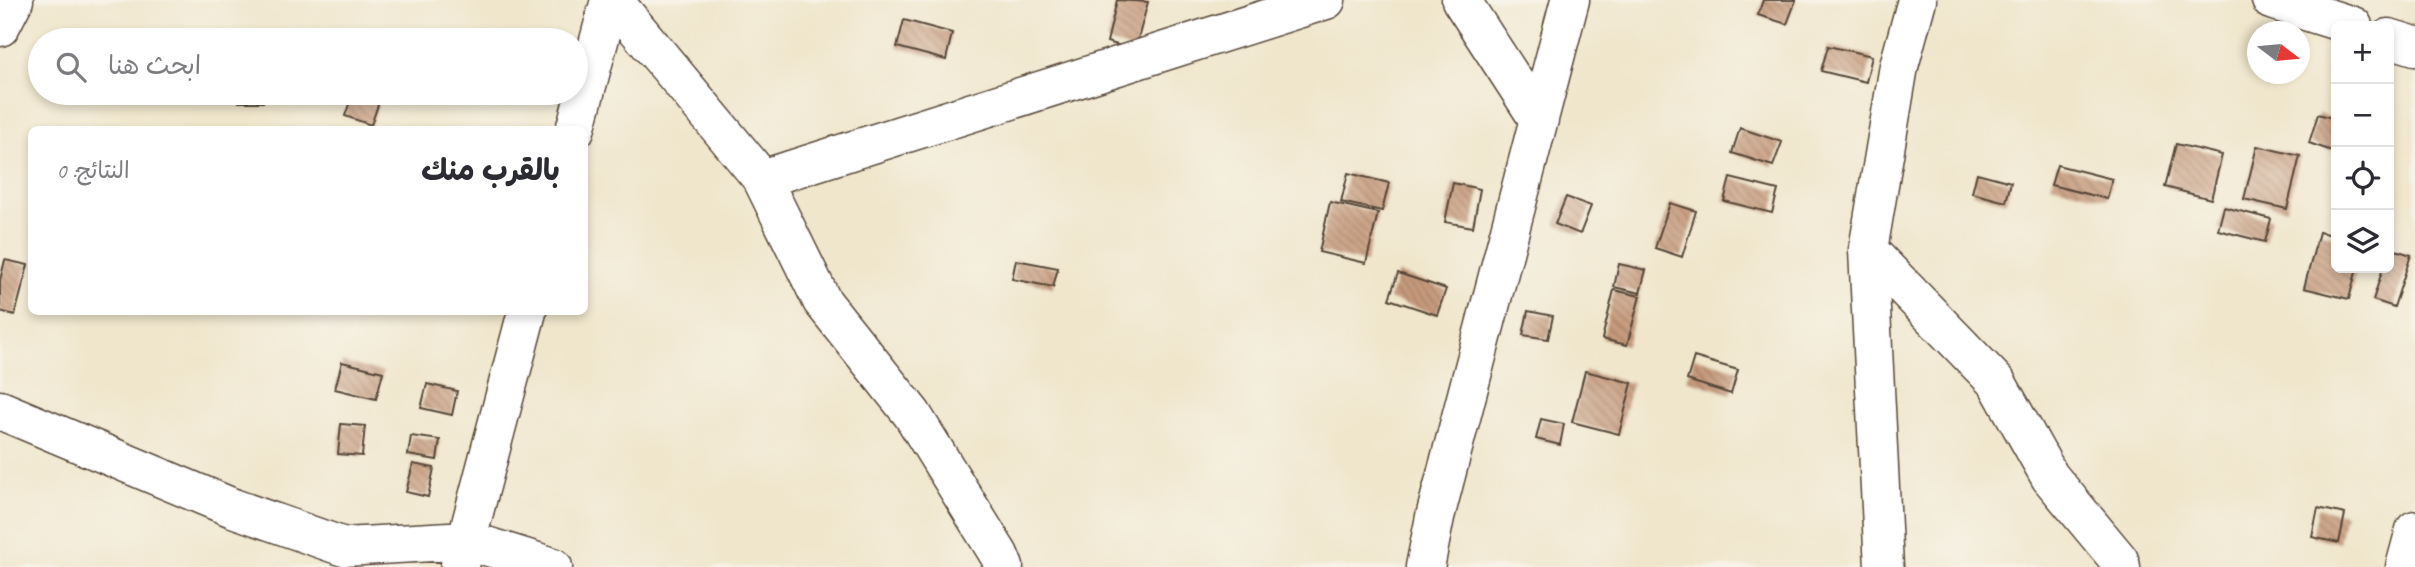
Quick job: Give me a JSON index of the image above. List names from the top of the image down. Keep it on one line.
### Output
{"north":"right","page":{"map_buttons":["+","−"],"search":"ابحث هنا","heading":["بالقرب منك","النتائج: 0"]}}
